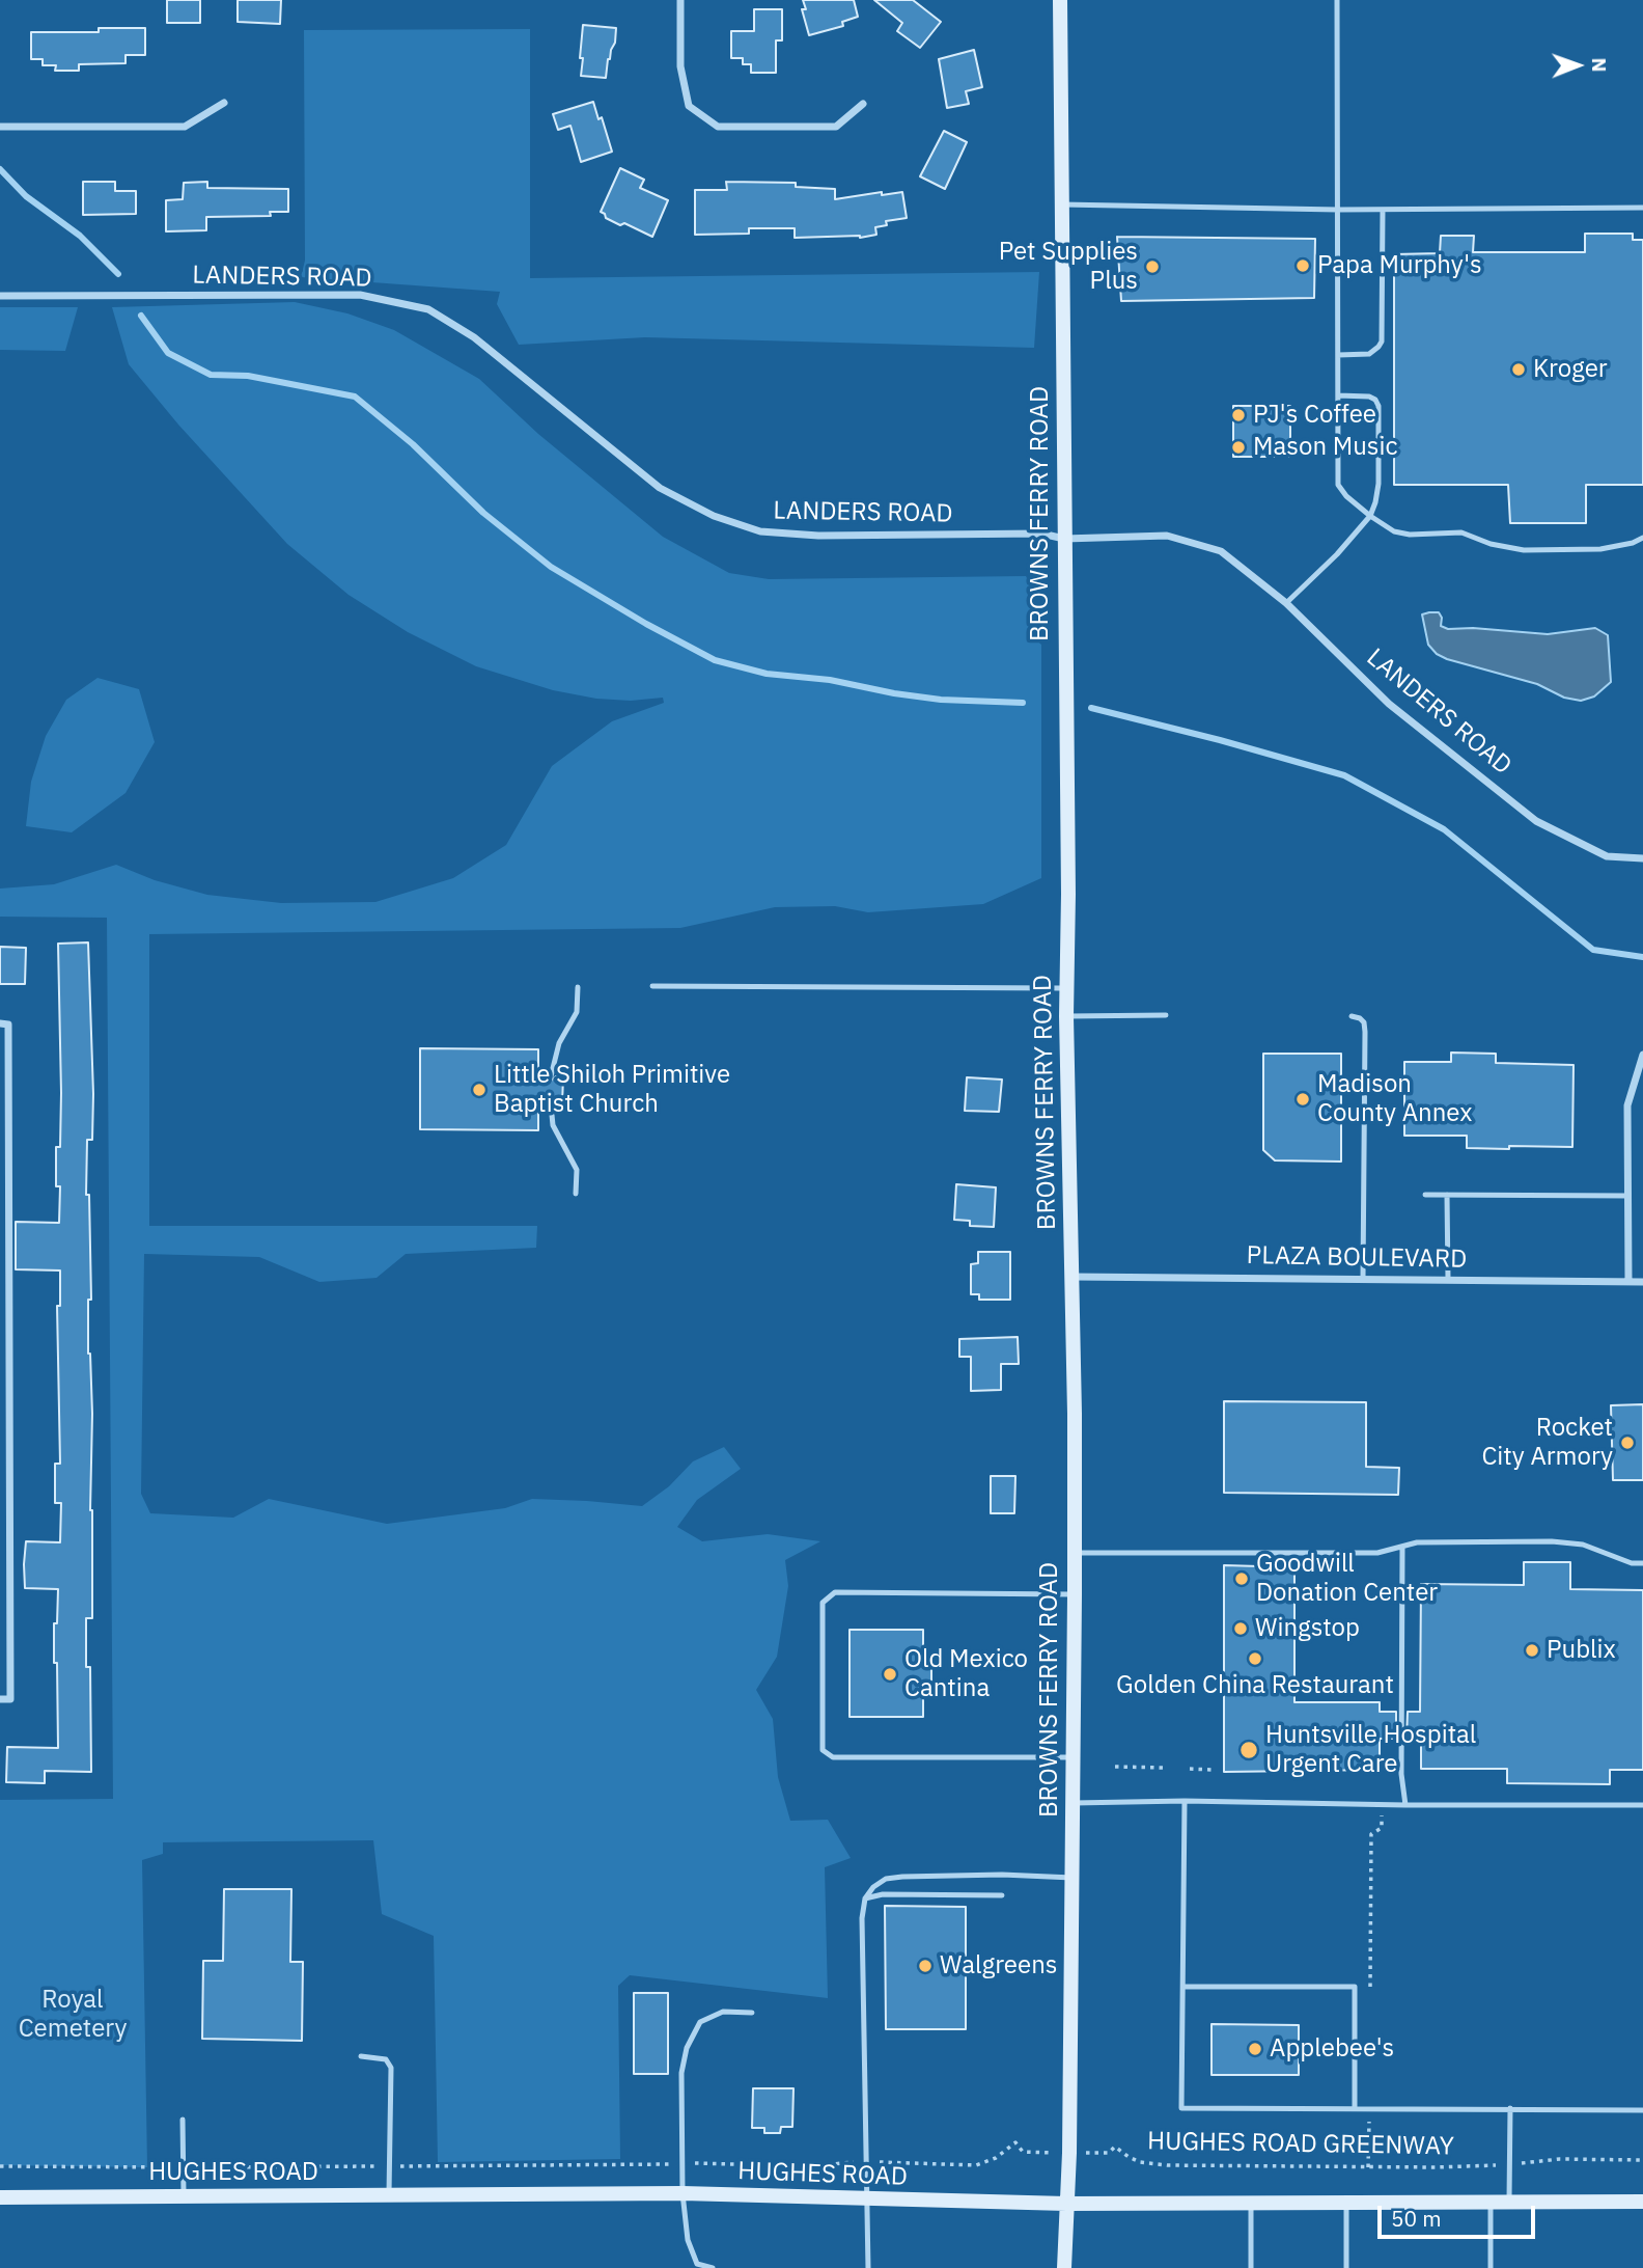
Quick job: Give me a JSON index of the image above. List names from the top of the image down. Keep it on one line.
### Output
{"streets":{"main road":["BROWNS FERRY ROAD","HUGHES ROAD"],"street":["LANDERS ROAD","PLAZA BOULEVARD"],"path":["HUGHES ROAD GREENWAY"]},"crossings":[["LANDERS ROAD","BROWNS FERRY ROAD"],["BROWNS FERRY ROAD","PLAZA BOULEVARD"],["BROWNS FERRY ROAD","HUGHES ROAD"]],"parks":["Royal Cemetery"],"places":["Papa Murphy's","Pet Supplies Plus","Kroger","PJ's Coffee","Mason Music","Little Shiloh Primitive Baptist Church","Madison County Annex","Rocket City Armory","Goodwill Donation Center","Wingstop","Publix","Golden China Restaurant","Old Mexico Cantina","Huntsville Hospital Urgent Care","Walgreens","Applebee's"],"scale_bar":"50 m","north":"right"}
